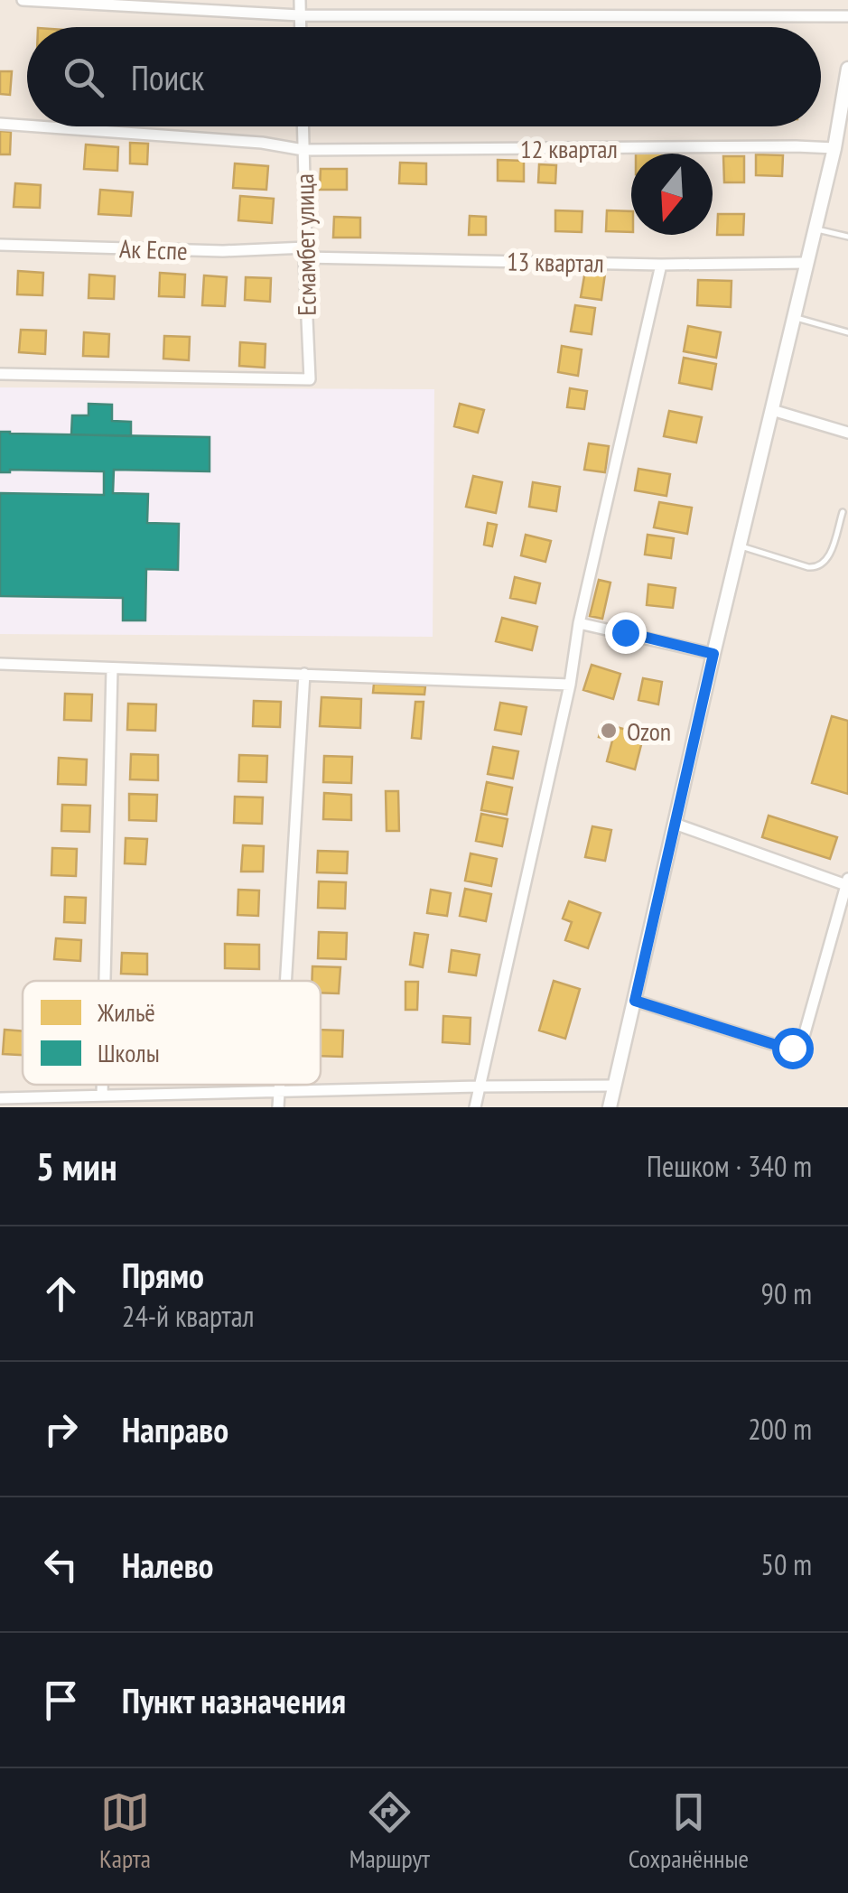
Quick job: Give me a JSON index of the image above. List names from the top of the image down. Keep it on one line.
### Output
{"streets":{"street":["12 квартал","Есмамбет улица","Ак Еспе","13 квартал"]},"crossings":[["12 квартал","Есмамбет улица"],["Есмамбет улица","Ак Еспе"],["Есмамбет улица","13 квартал"],["Ак Еспе","13 квартал"]],"places":["Ozon"],"legend":["Жильё","Школы"],"north":"bottom","page":{"search":"Поиск","heading":["5 мин","Пешком · 340 m"],"list":[["Прямо","24-й квартал","90 m"],["Направо","200 m"],["Налево","50 m"],"Пункт назначения"],"nav":["Карта","Маршрут","Сохранённые"]}}
